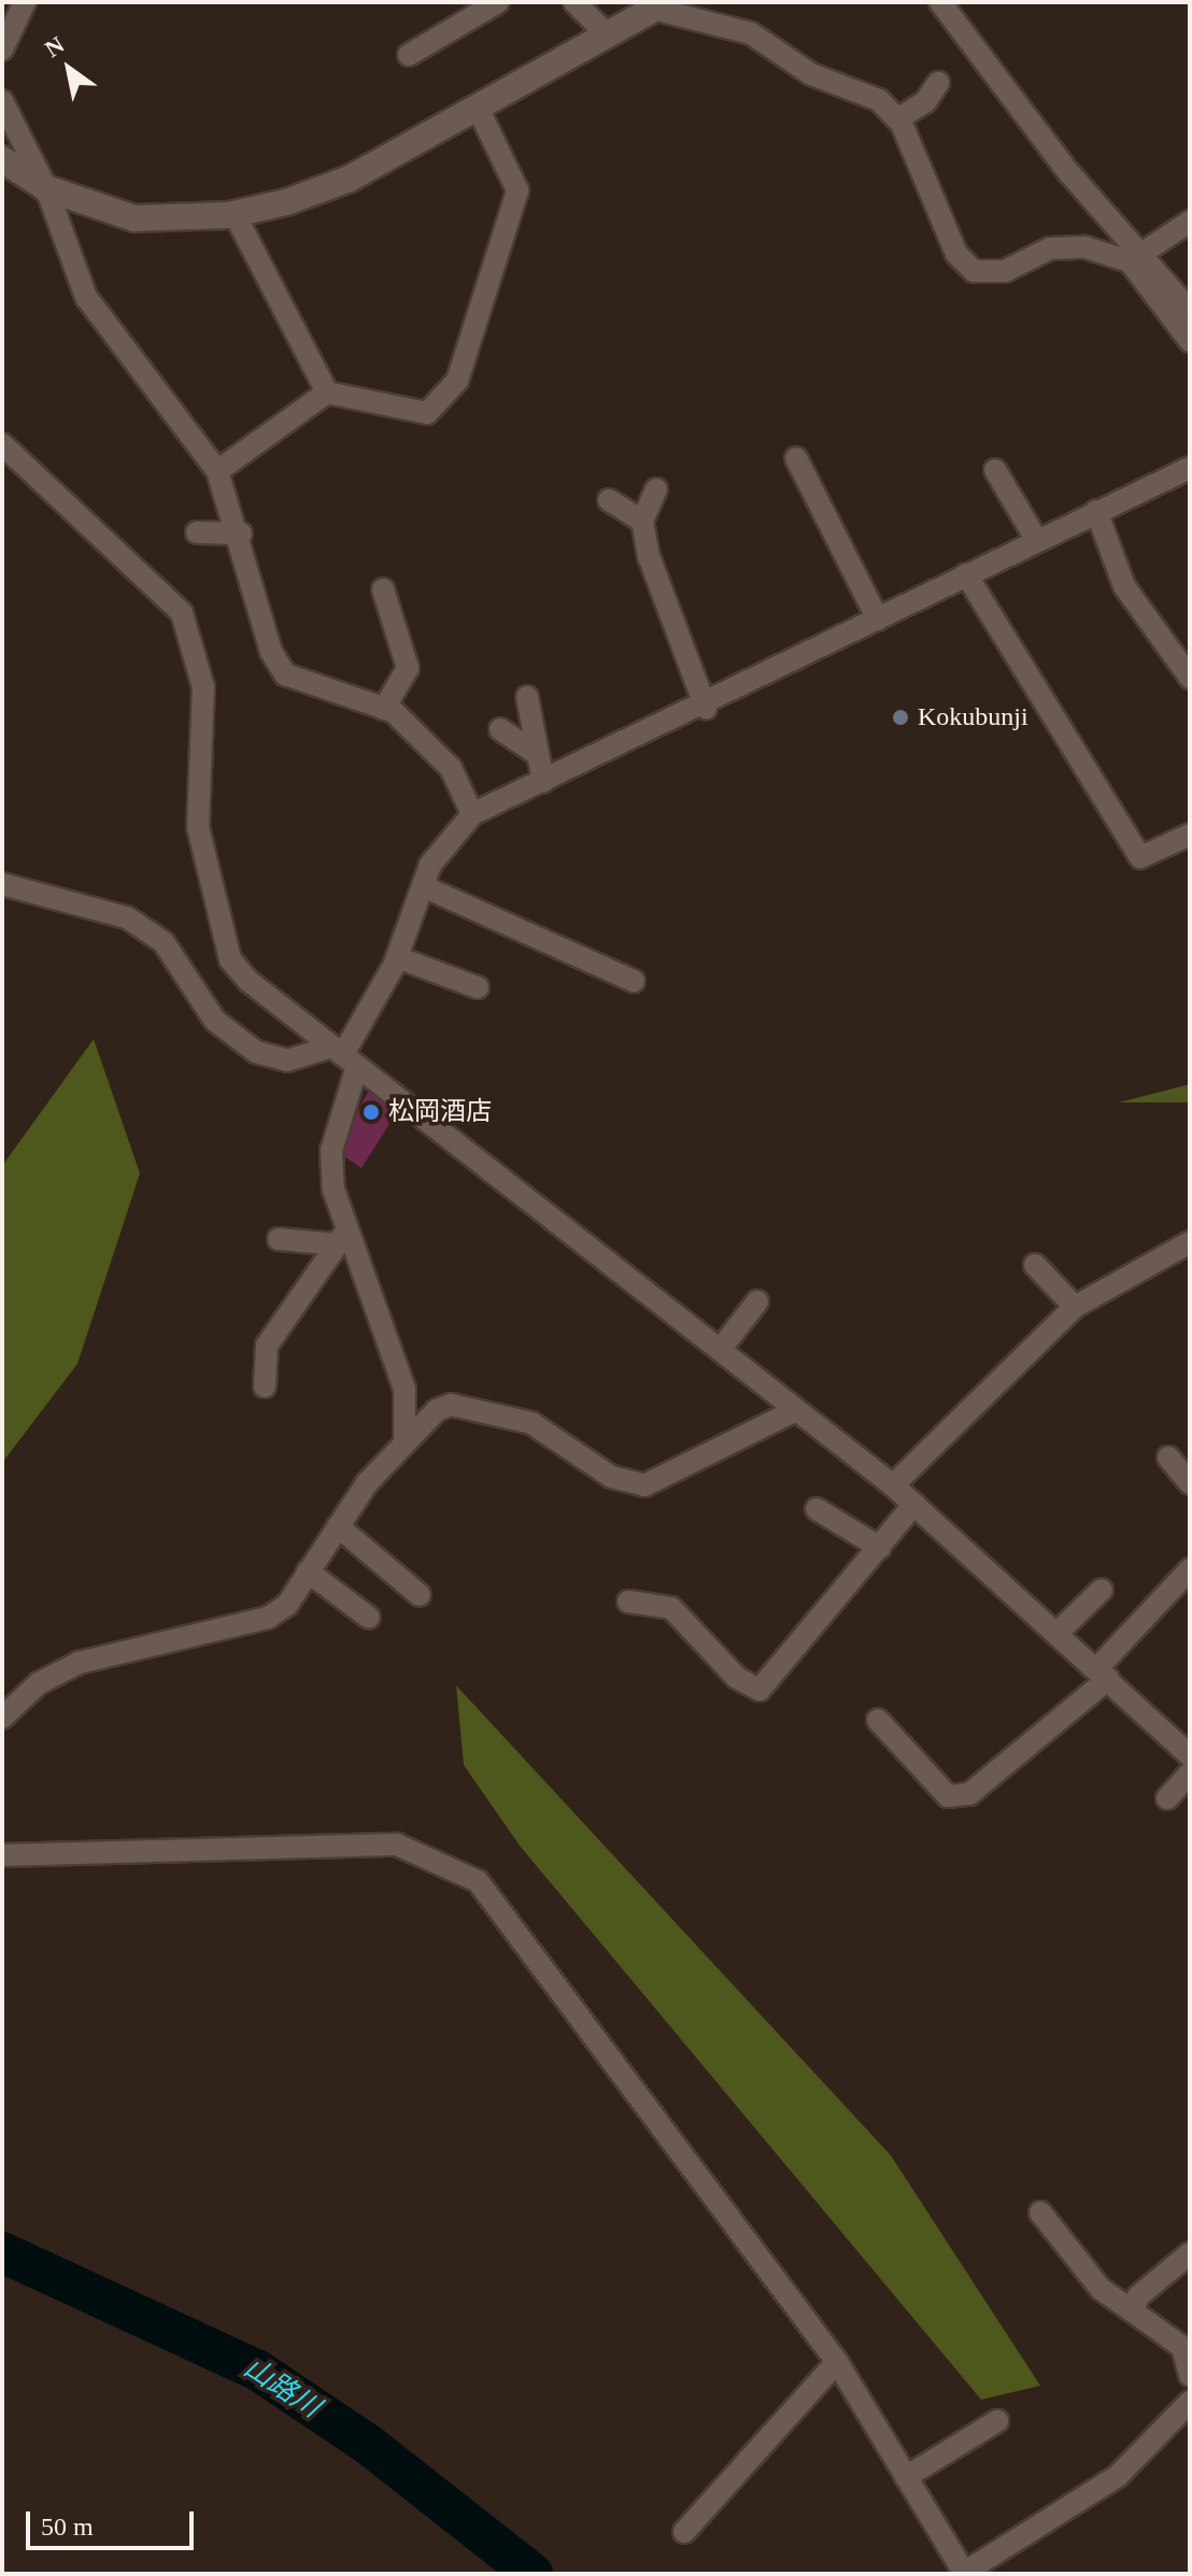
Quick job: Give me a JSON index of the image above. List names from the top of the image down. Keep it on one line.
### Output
{"water":["山路川"],"places":["Kokubunji","松岡酒店"],"scale_bar":"50 m","north":"top left"}
